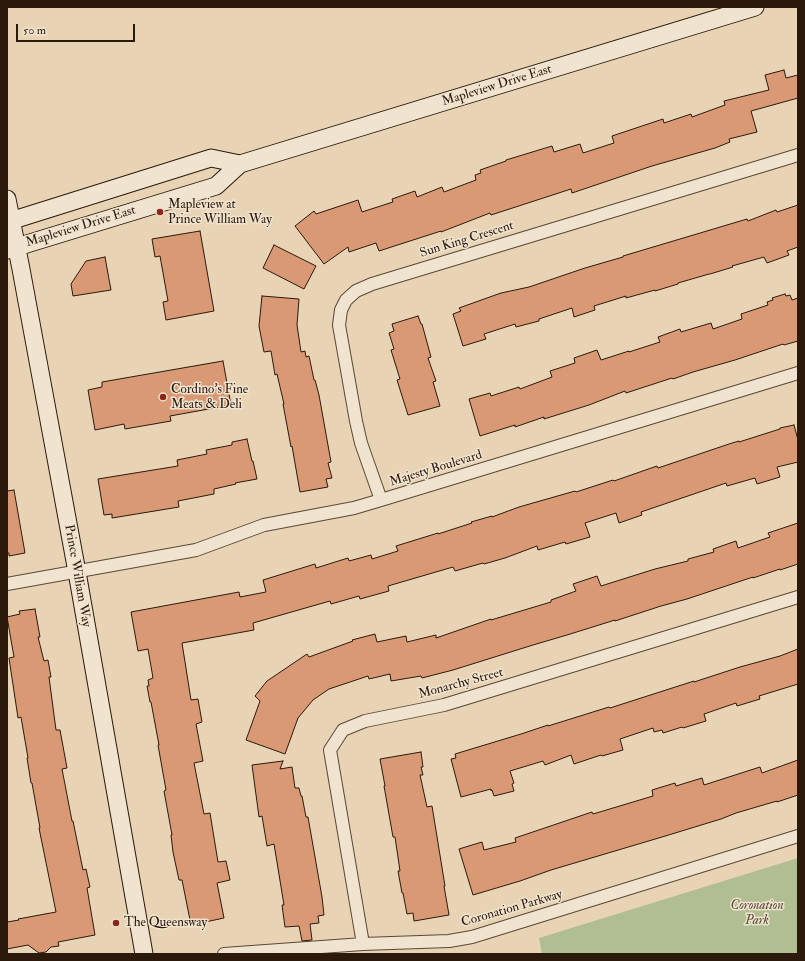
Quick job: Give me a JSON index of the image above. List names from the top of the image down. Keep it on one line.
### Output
{"streets":{"main road":["Mapleview Drive East","Prince William Way"],"street":["Sun King Crescent","Majesty Boulevard","Monarchy Street","Coronation Parkway"]},"crossings":[["Mapleview Drive East","Prince William Way"],["Sun King Crescent","Majesty Boulevard"],["Majesty Boulevard","Prince William Way"],["Monarchy Street","Coronation Parkway"]],"parks":["Coronation Park"],"places":["Mapleview at Prince William Way","Cordino's Fine Meats & Deli","The Queensway"],"scale_bar":"50 m"}
